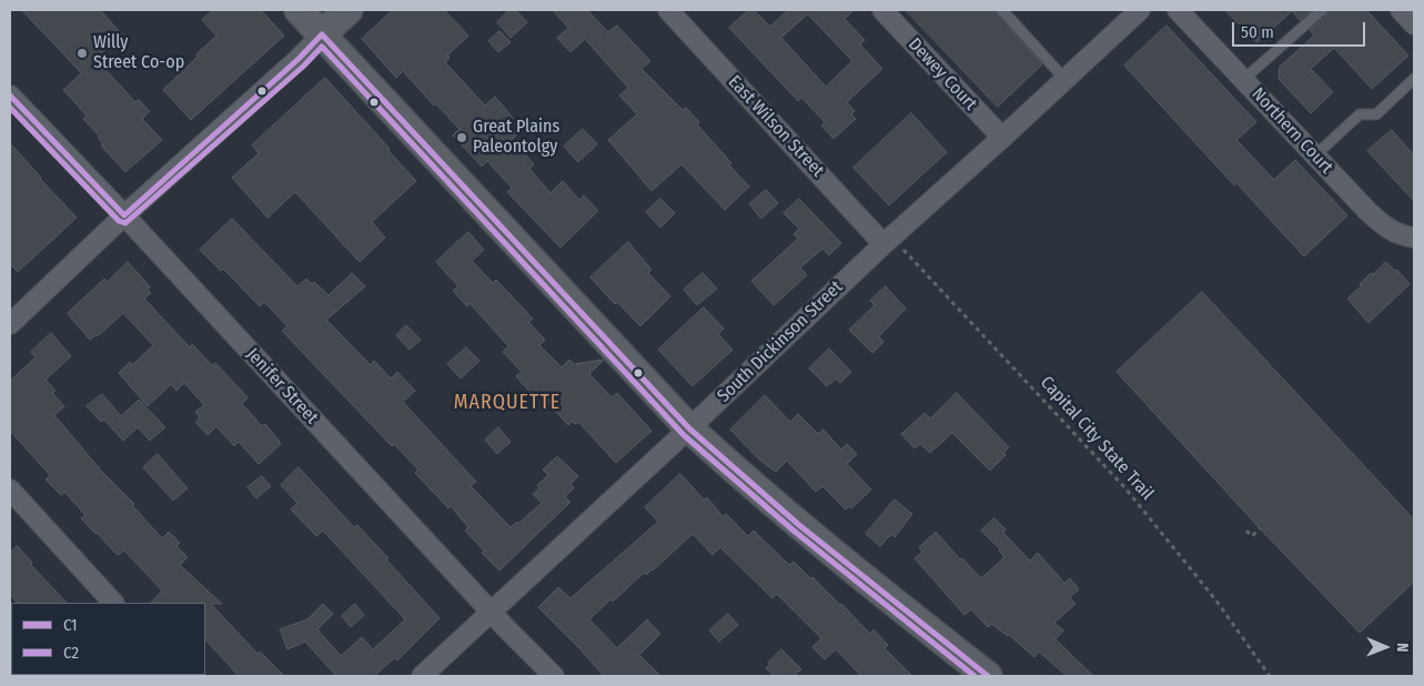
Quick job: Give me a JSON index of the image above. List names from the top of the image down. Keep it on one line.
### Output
{"streets":{"street":["Dewey Court","East Wilson Street","Northern Court","South Dickinson Street","Jenifer Street"],"path":["Capital City State Trail"]},"crossings":[["Dewey Court","South Dickinson Street"],["East Wilson Street","South Dickinson Street"],["East Wilson Street","Capital City State Trail"],["South Dickinson Street","Jenifer Street"],["South Dickinson Street","Capital City State Trail"]],"districts":["MARQUETTE"],"places":["Willy Street Co-op","Great Plains Paleontolgy"],"lines":["transit line C1","transit line C2"],"legend":["C1","C2"],"scale_bar":"50 m","north":"right"}
